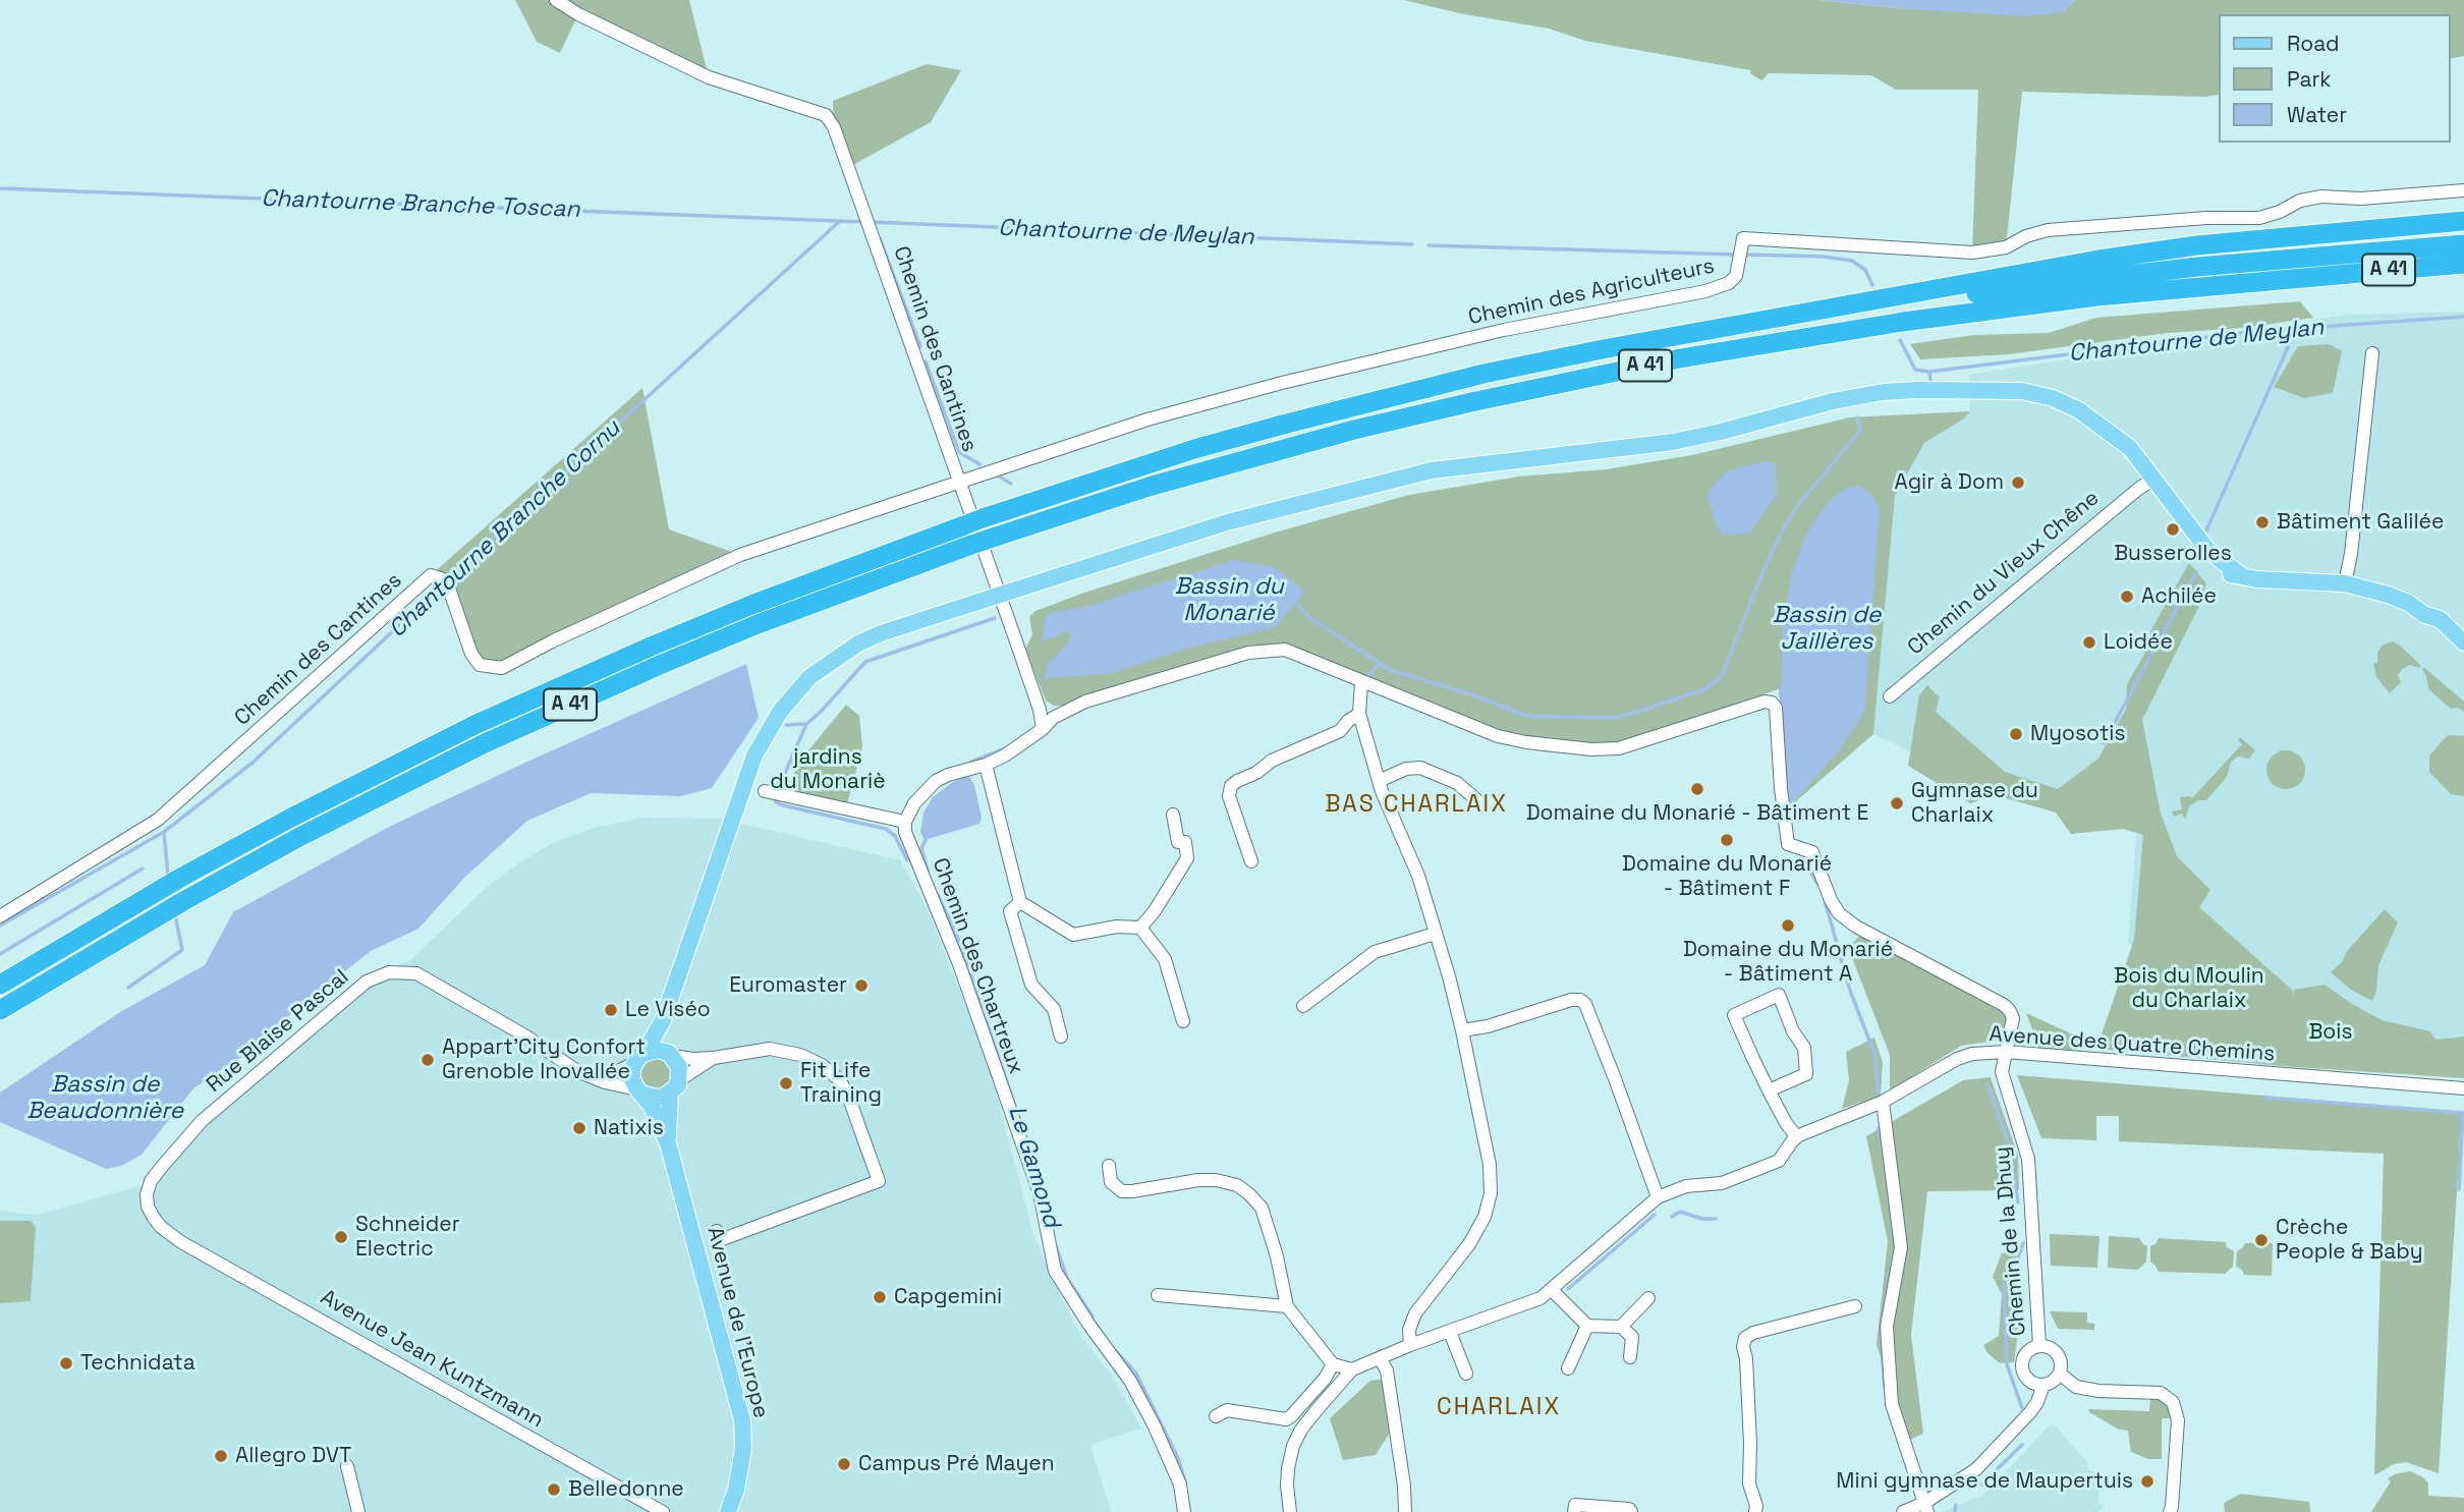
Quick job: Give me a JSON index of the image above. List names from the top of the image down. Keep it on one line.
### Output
{"streets":{"highway":["A 41"],"main road":["Avenue de l'Europe"],"street":["Chemin des Agriculteurs","Chemin des Cantines","Chemin du Vieux Chêne","Chemin des Chartreux","Rue Blaise Pascal","Avenue des Quatre Chemins","Chemin de la Dhuy","Avenue Jean Kuntzmann"]},"crossings":[["Chemin des Agriculteurs","Chemin des Cantines"],["Chemin du Vieux Chêne","Avenue de l'Europe"],["Rue Blaise Pascal","Avenue de l'Europe"],["Rue Blaise Pascal","Avenue Jean Kuntzmann"],["Avenue des Quatre Chemins","Chemin de la Dhuy"]],"districts":["BAS CHARLAIX","CHARLAIX"],"water":["Chantourne Branche Toscan","Chantourne de Meylan","Chantourne Branche Cornu","Bassin du Monarié","Bassin de Jaillères","Bassin de Beaudonnière","Le Gamond"],"parks":["jardins du Monariè","Bois du Moulin du Charlaix","Bois"],"places":["Agir à Dom","Bâtiment Galilée","Busserolles","Achilée","Loidée","Myosotis","Domaine du Monarié - Bâtiment E","Gymnase du Charlaix","Domaine du Monarié - Bâtiment F","Domaine du Monarié - Bâtiment A","Euromaster","Le Viséo","Appart'City Confort Grenoble Inovallée","Fit Life Training","Natixis","Schneider Electric","Crèche People & Baby","Capgemini","Technidata","Allegro DVT","Campus Pré Mayen","Mini gymnase de Maupertuis","Belledonne"],"legend":["Road","Park","Water"]}
